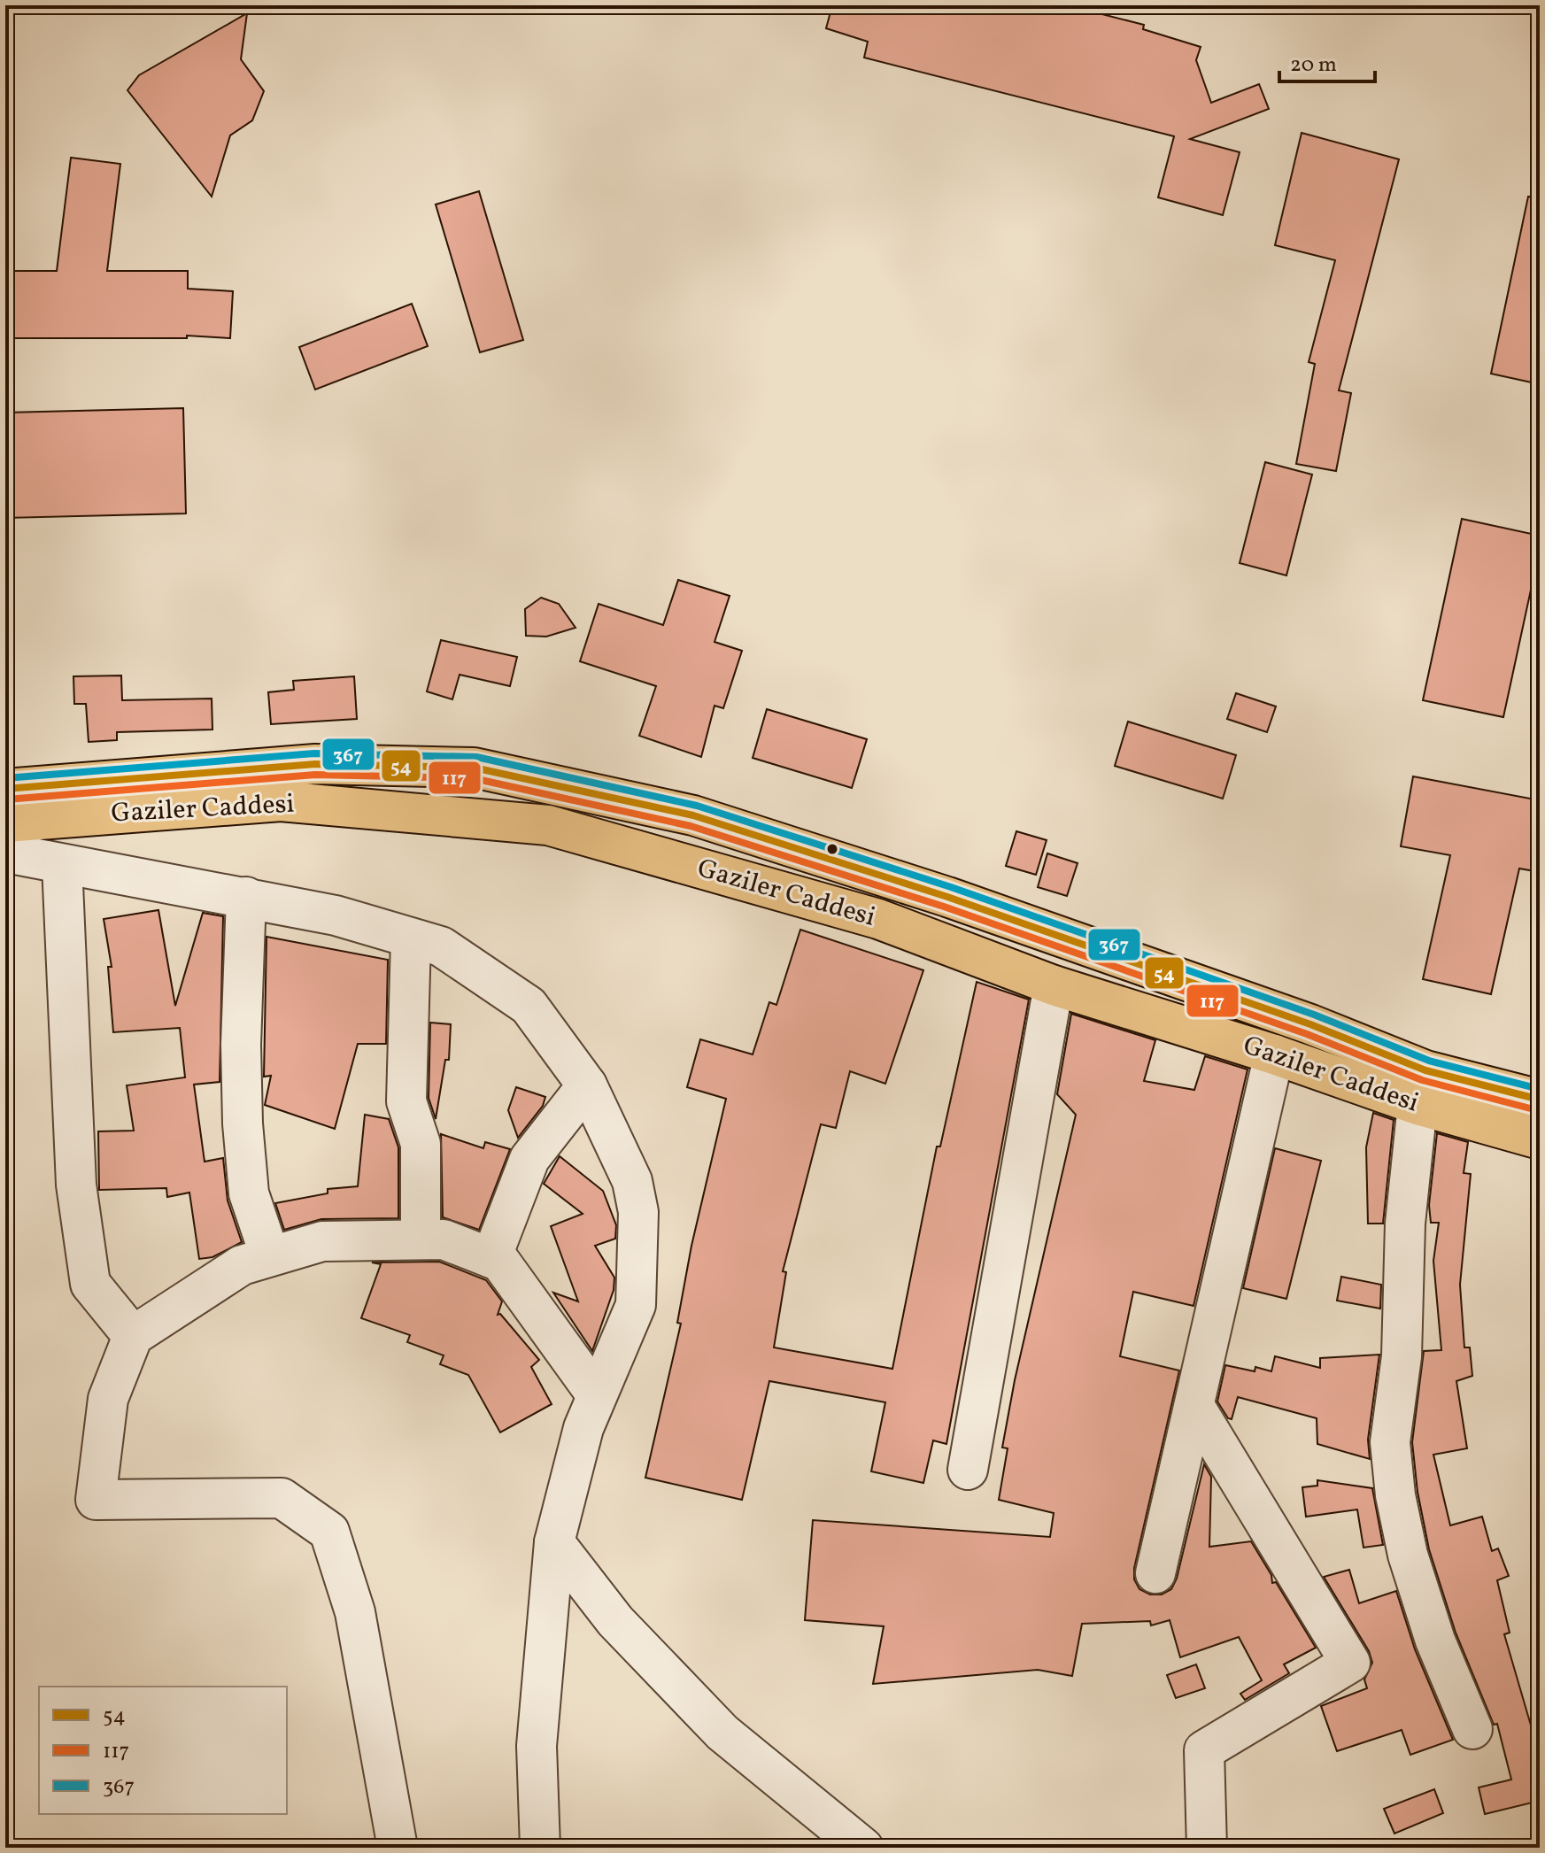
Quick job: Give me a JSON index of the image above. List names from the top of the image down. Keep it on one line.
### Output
{"streets":{"main road":["Gaziler Caddesi"]},"lines":["transit line 367","transit line 54","transit line 117"],"legend":["54","117","367"],"scale_bar":"20 m"}
